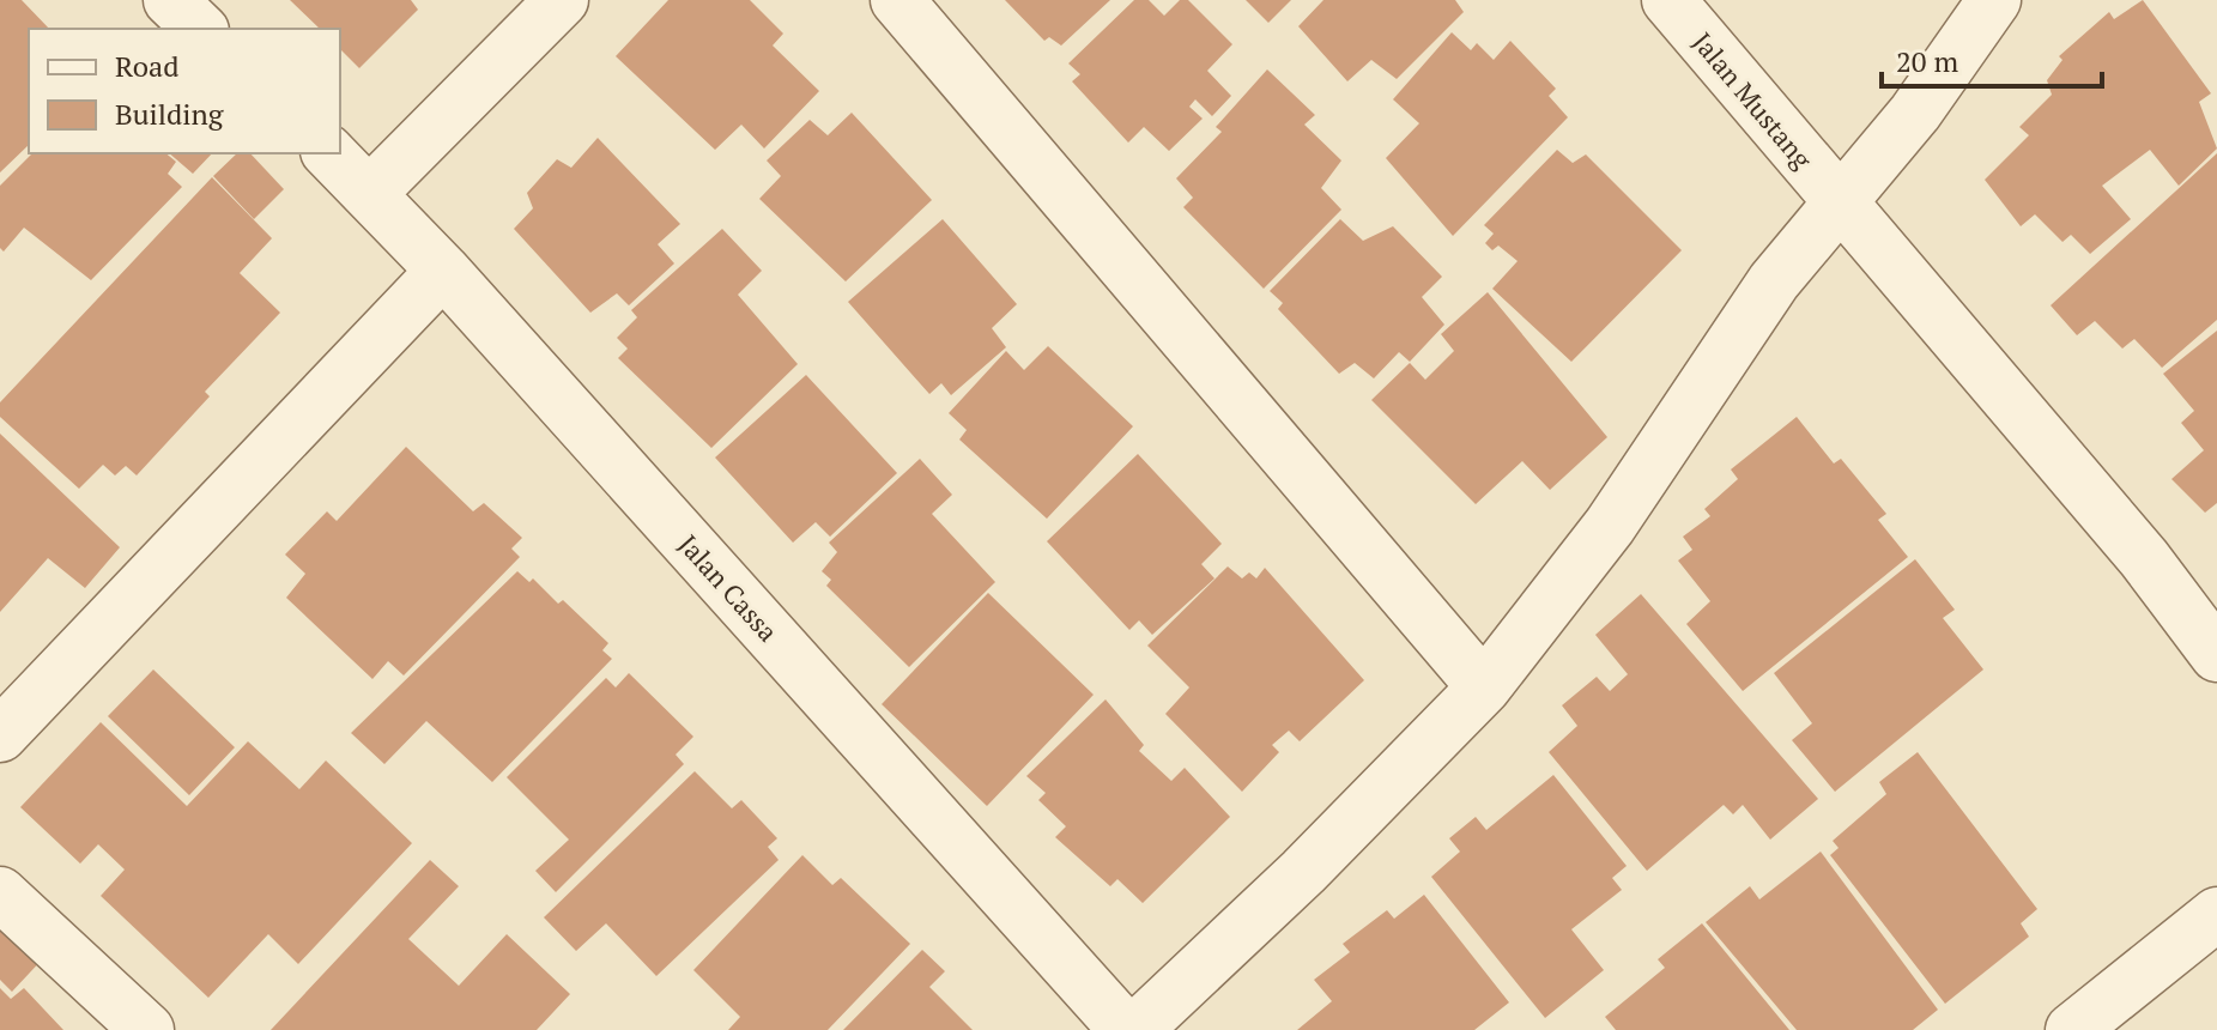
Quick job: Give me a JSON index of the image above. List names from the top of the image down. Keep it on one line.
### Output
{"streets":{"street":["Jalan Mustang","Jalan Cassa"]},"legend":["Road","Building"],"scale_bar":"20 m"}
